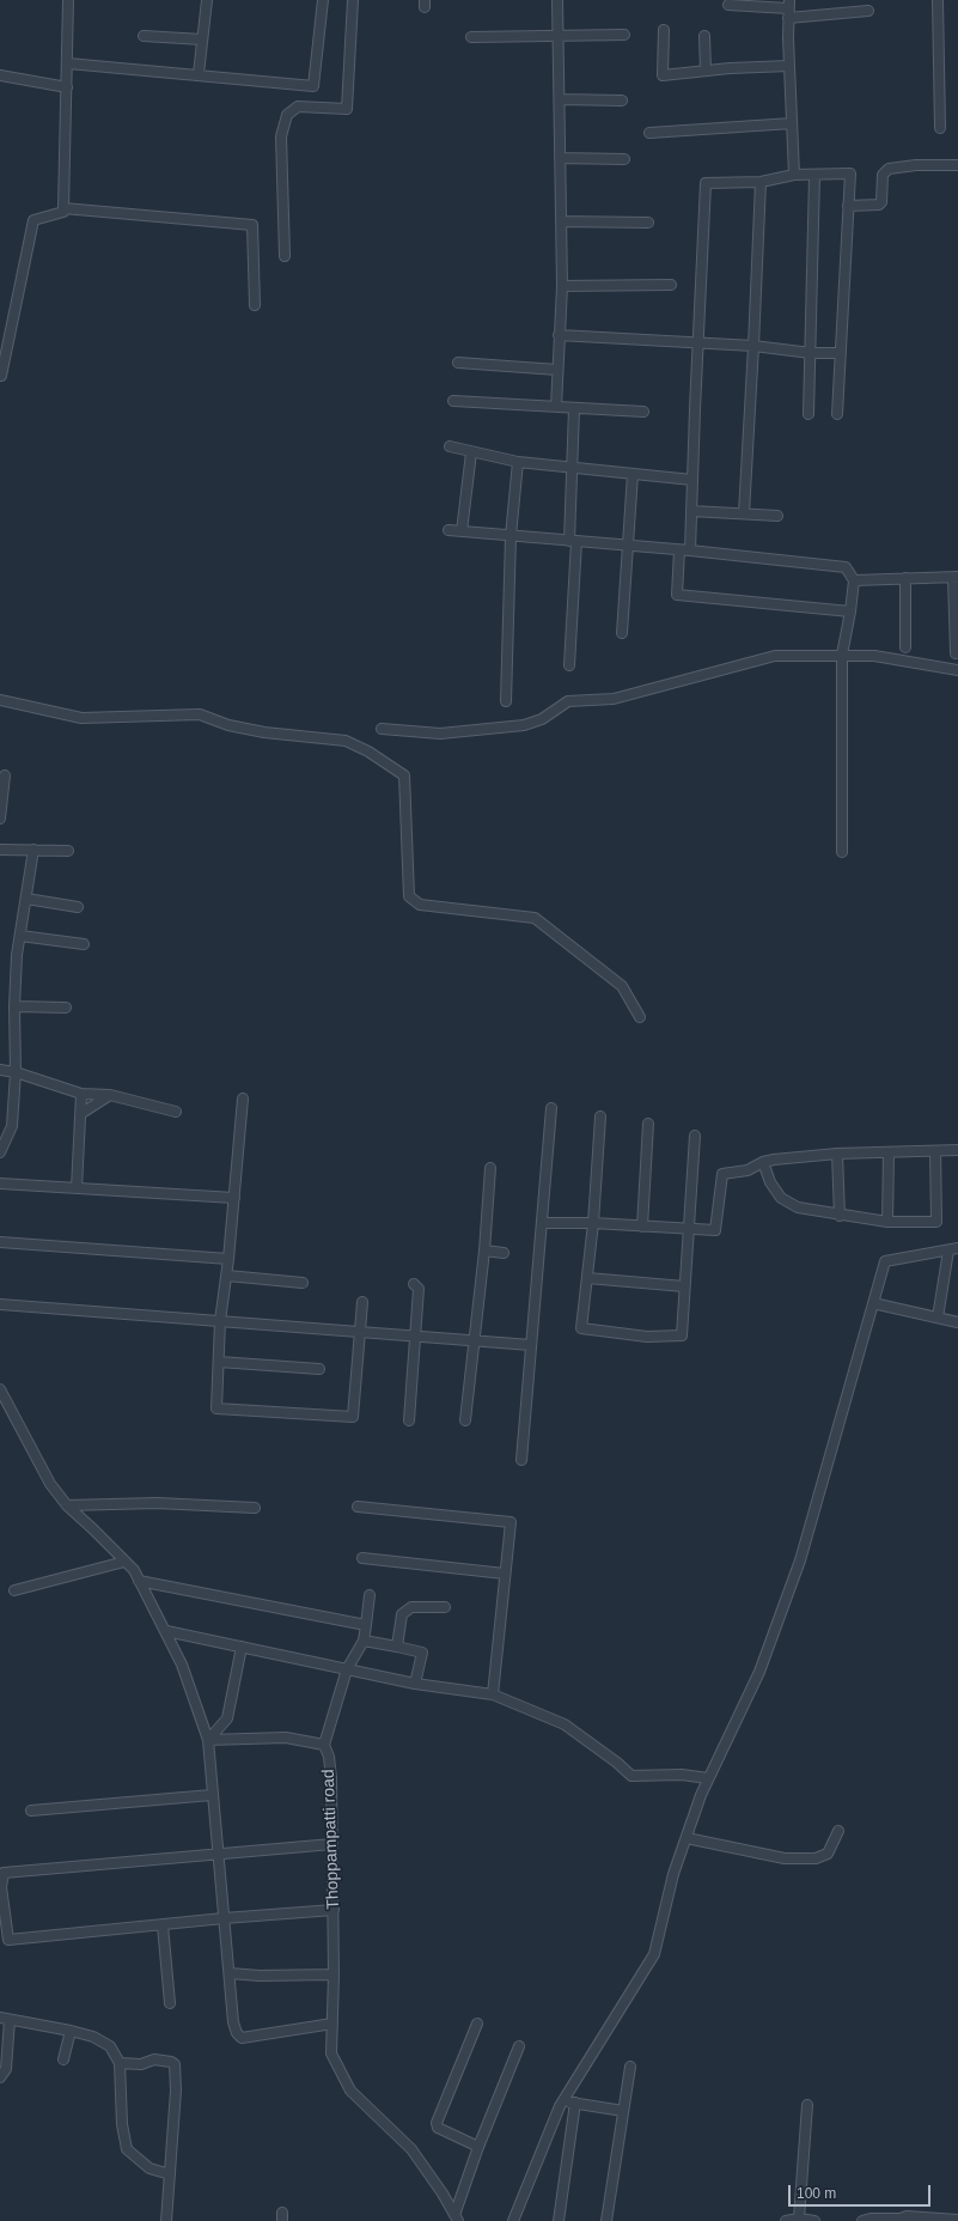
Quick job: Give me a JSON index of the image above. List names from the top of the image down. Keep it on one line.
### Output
{"streets":{"street":["Thoppampatti road"]},"scale_bar":"100 m"}
